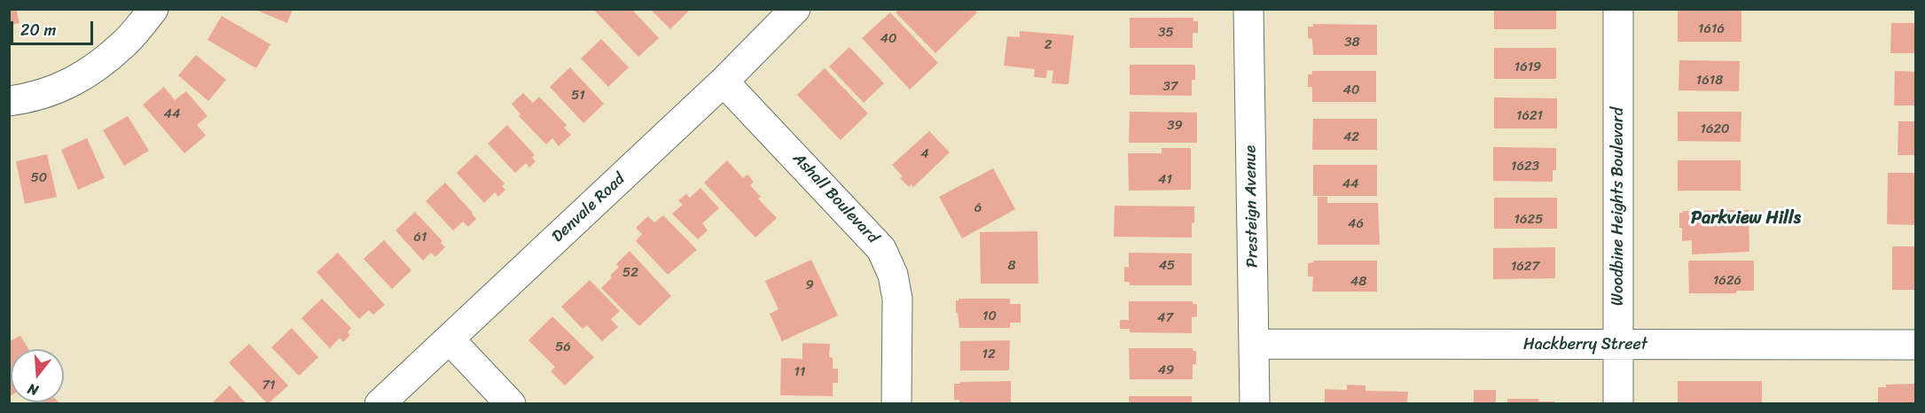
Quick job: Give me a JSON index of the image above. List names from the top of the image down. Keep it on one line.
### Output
{"streets":{"street":["Ashall Boulevard","Presteign Avenue","Woodbine Heights Boulevard","Denvale Road","Hackberry Street"]},"crossings":[["Ashall Boulevard","Denvale Road"],["Presteign Avenue","Hackberry Street"],["Woodbine Heights Boulevard","Hackberry Street"]],"districts":["Parkview Hills"],"house_numbers":["1616","35","40","38","2","1619","1618","37","40","51","44","1621","39","1620","42","4","1623","50","41","44","6","1625","46","61","8","45","1627","52","1626","48","9","10","47","56","12","49","11","71"],"scale_bar":"20 m","north":"bottom"}
